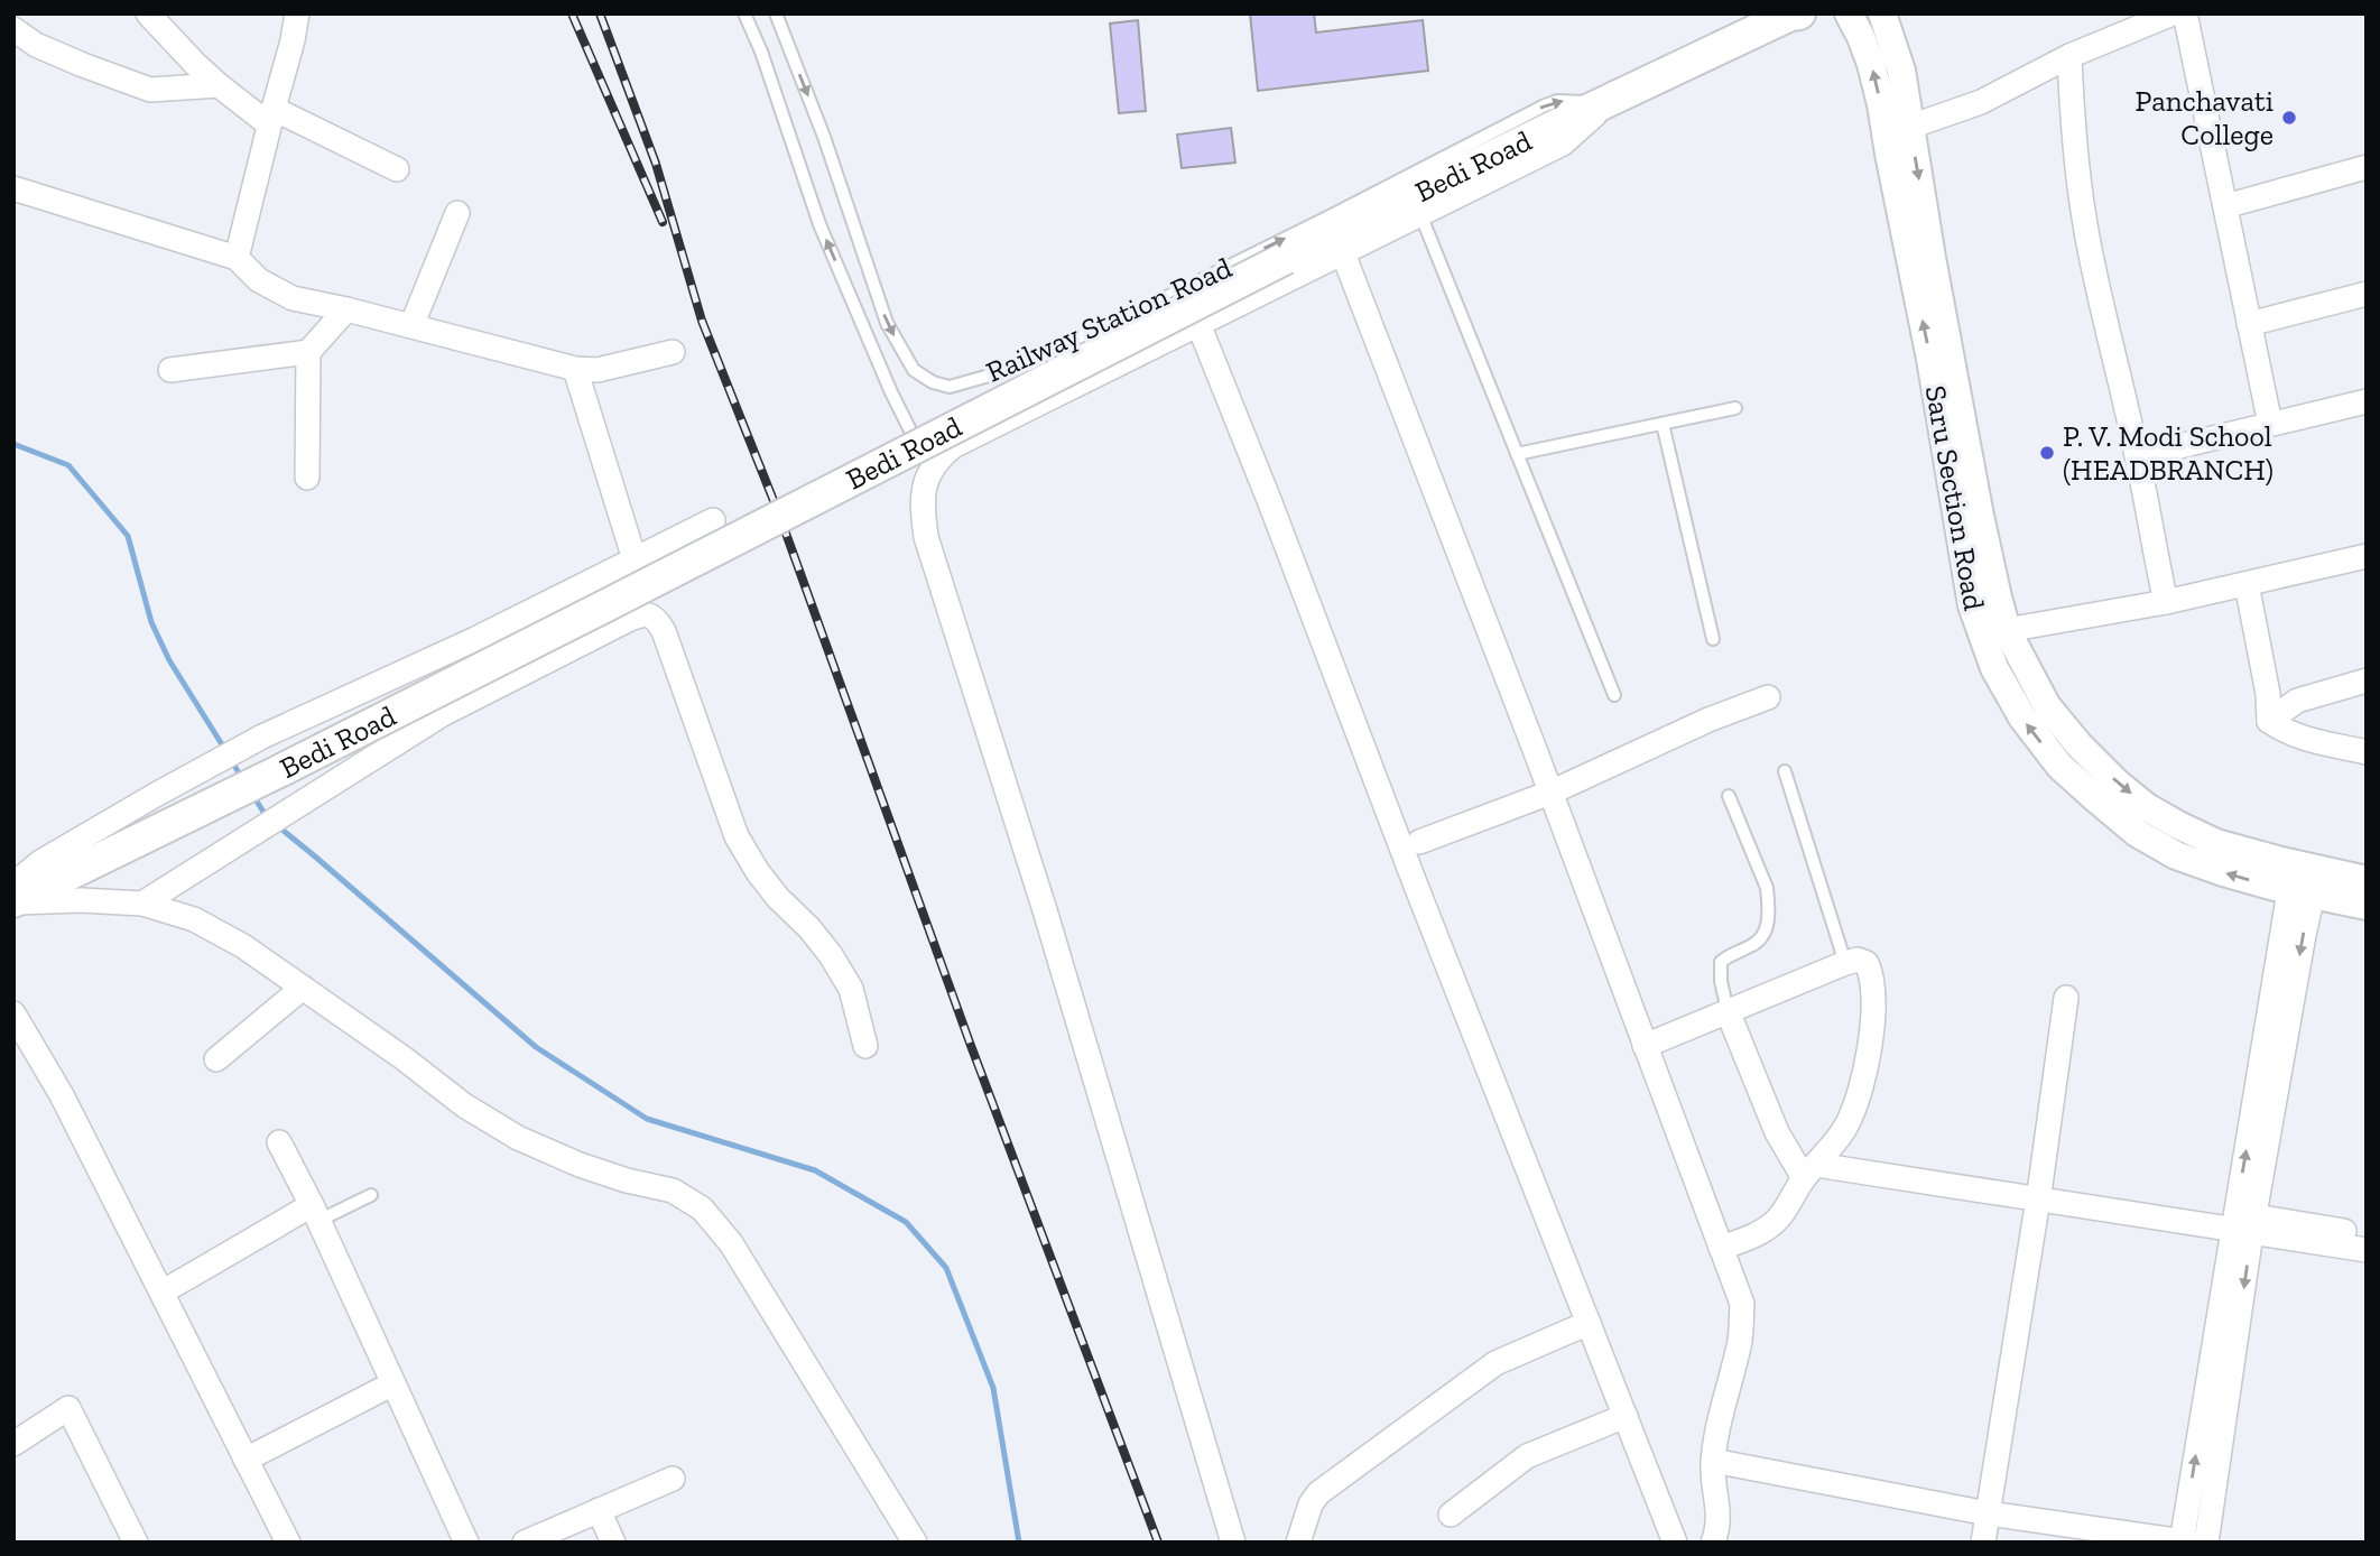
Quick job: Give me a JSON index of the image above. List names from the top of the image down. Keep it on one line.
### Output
{"streets":{"main road":["Bedi Road"],"street":["Saru Section Road"],"lane":["Railway Station Road"]},"crossings":[["Bedi Road","Railway Station Road"]],"places":["Panchavati College","P. V. Modi School (HEADBRANCH)"]}
